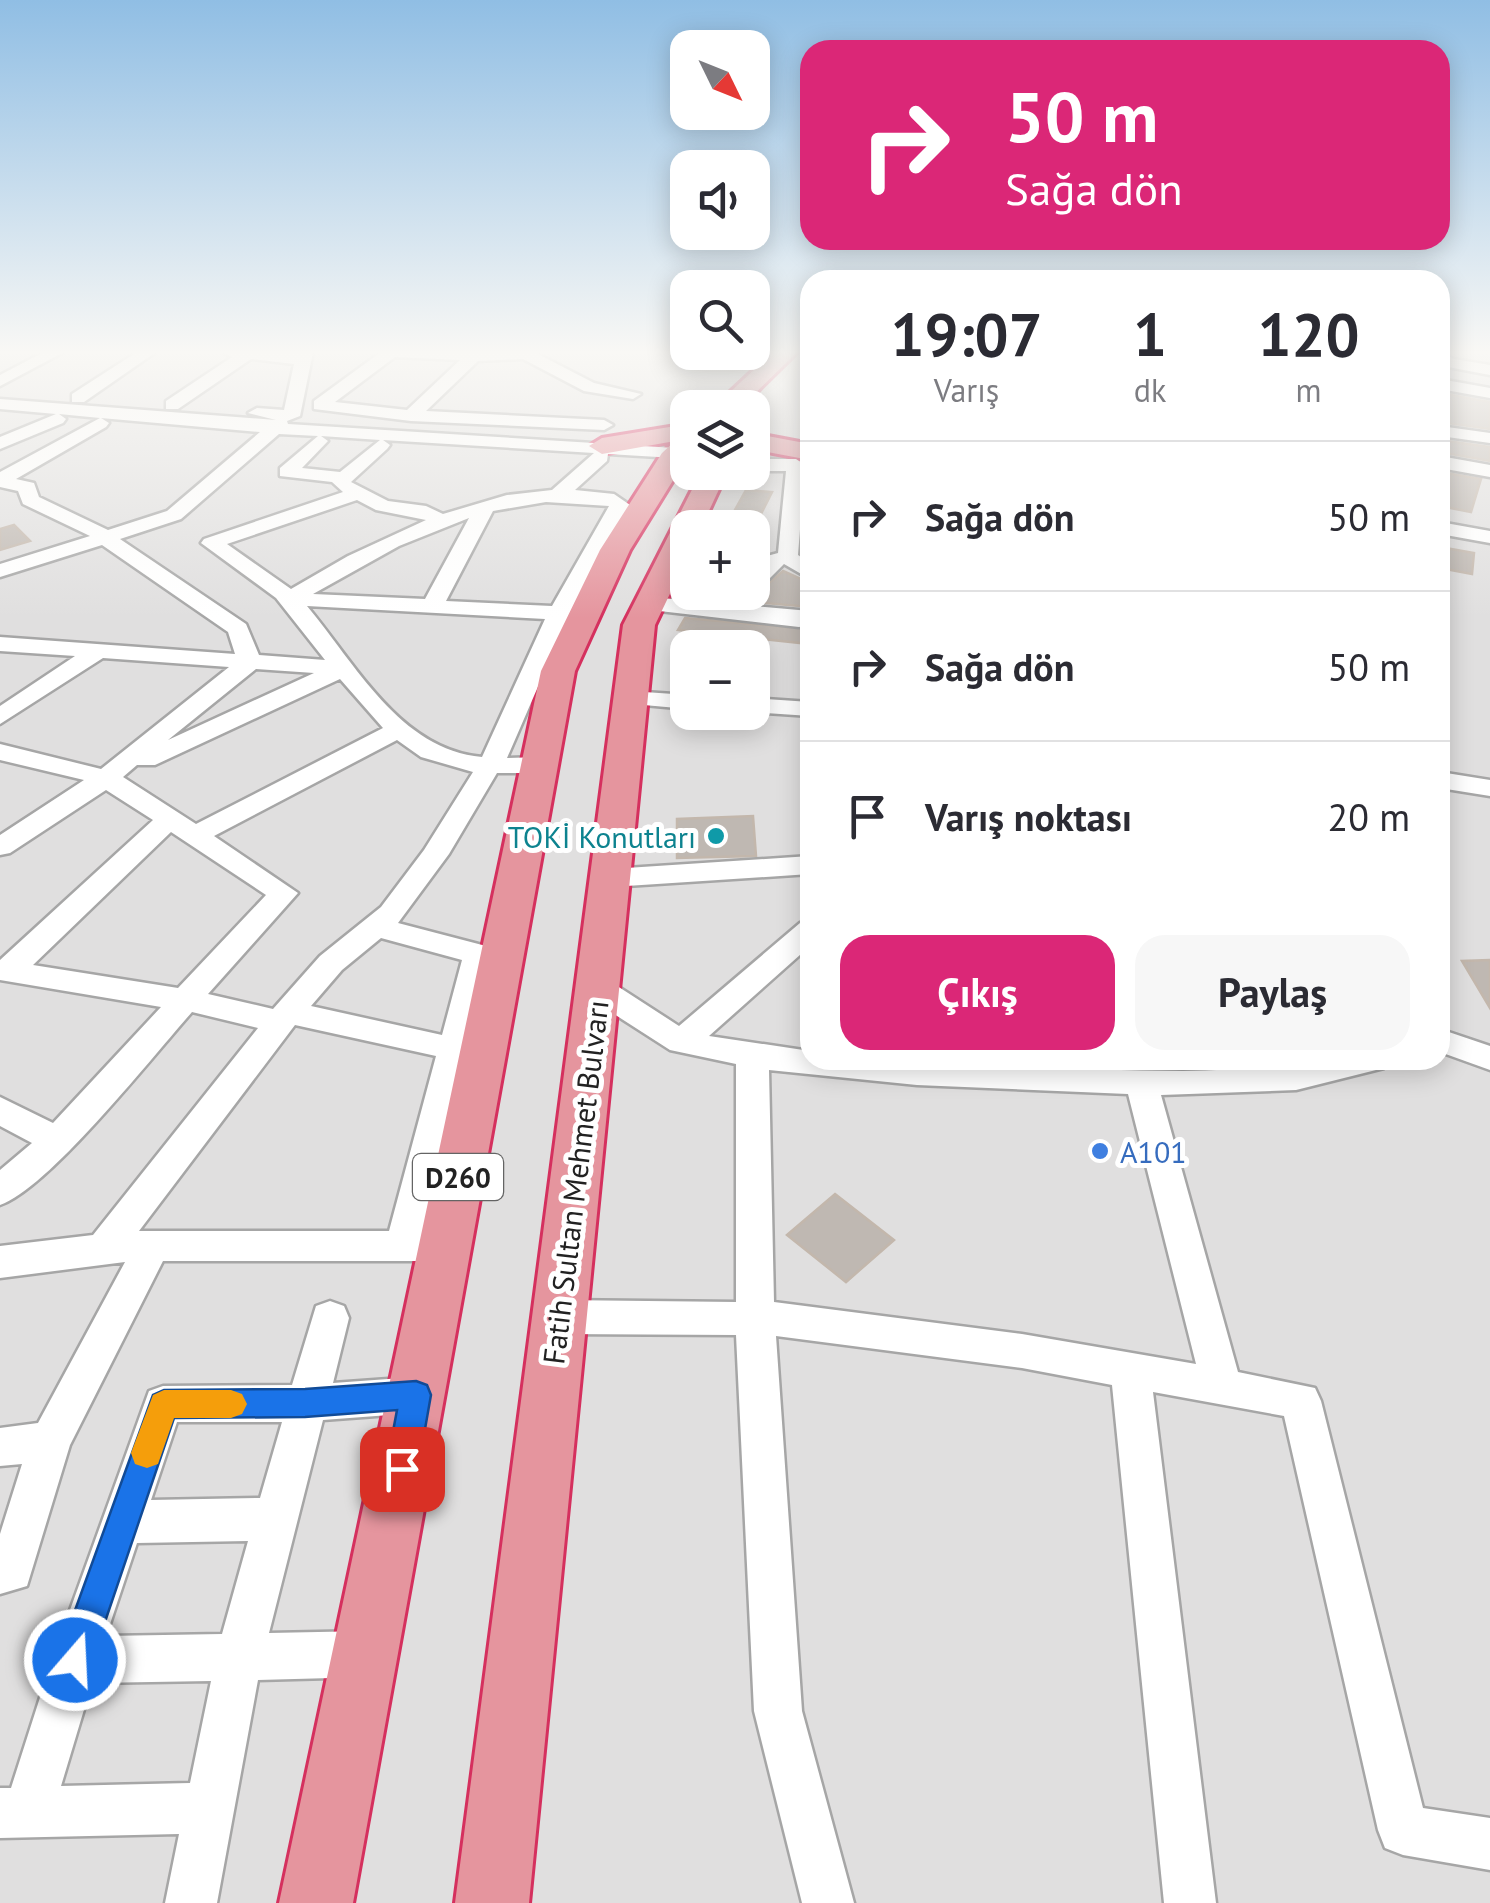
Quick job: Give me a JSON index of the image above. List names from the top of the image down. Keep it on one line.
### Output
{"streets":{"highway":["D260","Fatih Sultan Mehmet Bulvarı"]},"places":["TOKİ Konutları","A101"],"north":"bottom right","page":{"map_buttons":["+","−"],"turn":["50 m","Sağa dön"],"eta":["19:07","Varış","1","dk","120","m"],"list":[{"name":"Sağa dön","value":"50 m"},{"name":"Sağa dön","value":"50 m"},{"name":"Varış noktası","value":"20 m"}],"buttons":["Çıkış","Paylaş"]}}
